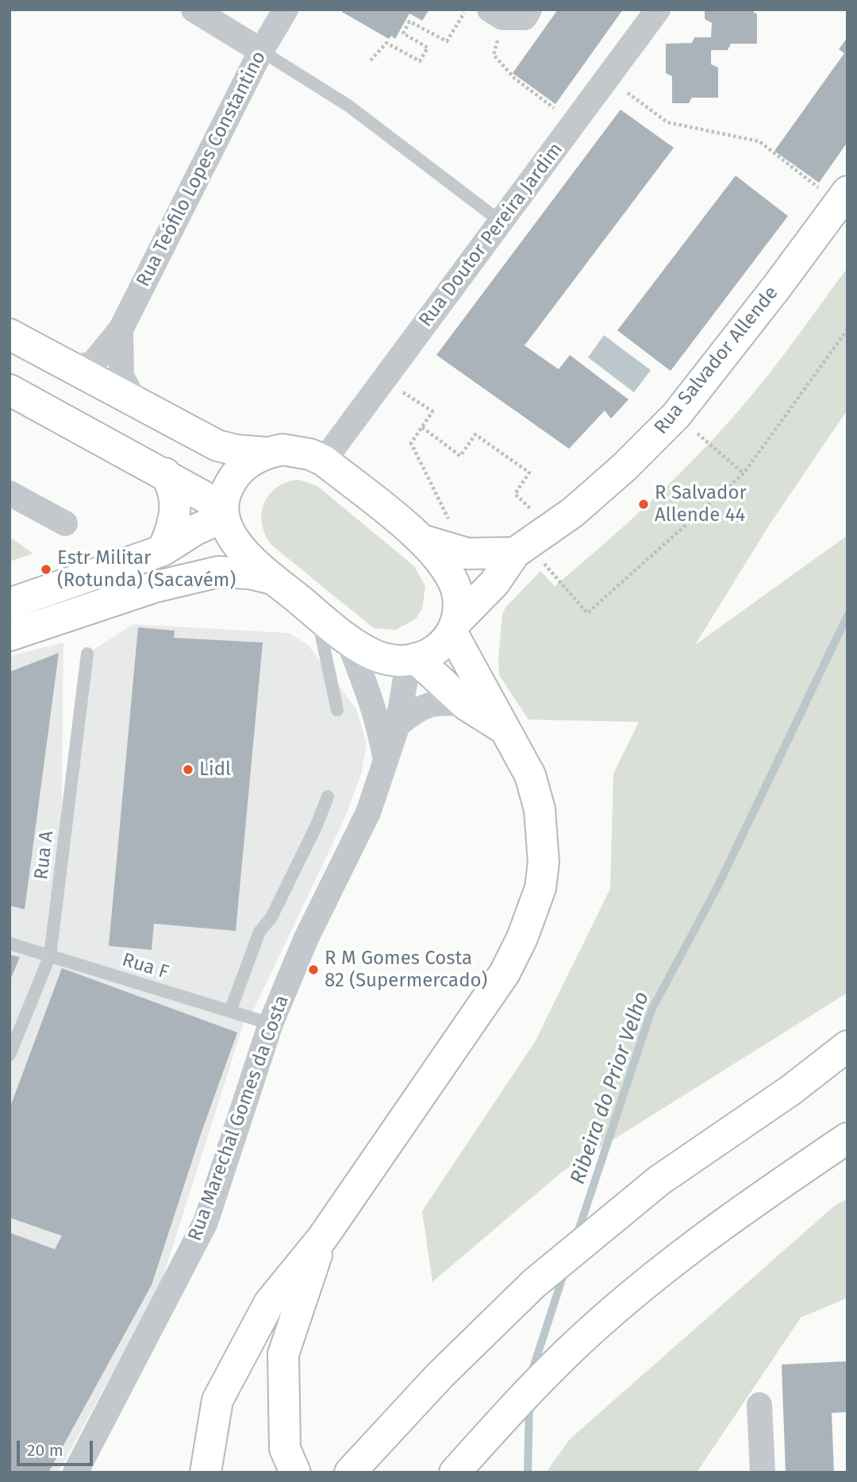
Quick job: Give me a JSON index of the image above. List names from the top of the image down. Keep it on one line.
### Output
{"streets":{"main road":["Rua Salvador Allende"],"street":["Rua Teófilo Lopes Constantino","Rua Doutor Pereira Jardim","Rua Marechal Gomes da Costa"],"lane":["Rua A","Rua F"]},"crossings":[["Rua A","Rua F"],["Rua F","Rua Marechal Gomes da Costa"]],"water":["Ribeira do Prior Velho"],"places":["R Salvador Allende 44","Estr Militar (Rotunda) (Sacavém)","Lidl","R M Gomes Costa 82 (Supermercado)"],"scale_bar":"20 m"}
